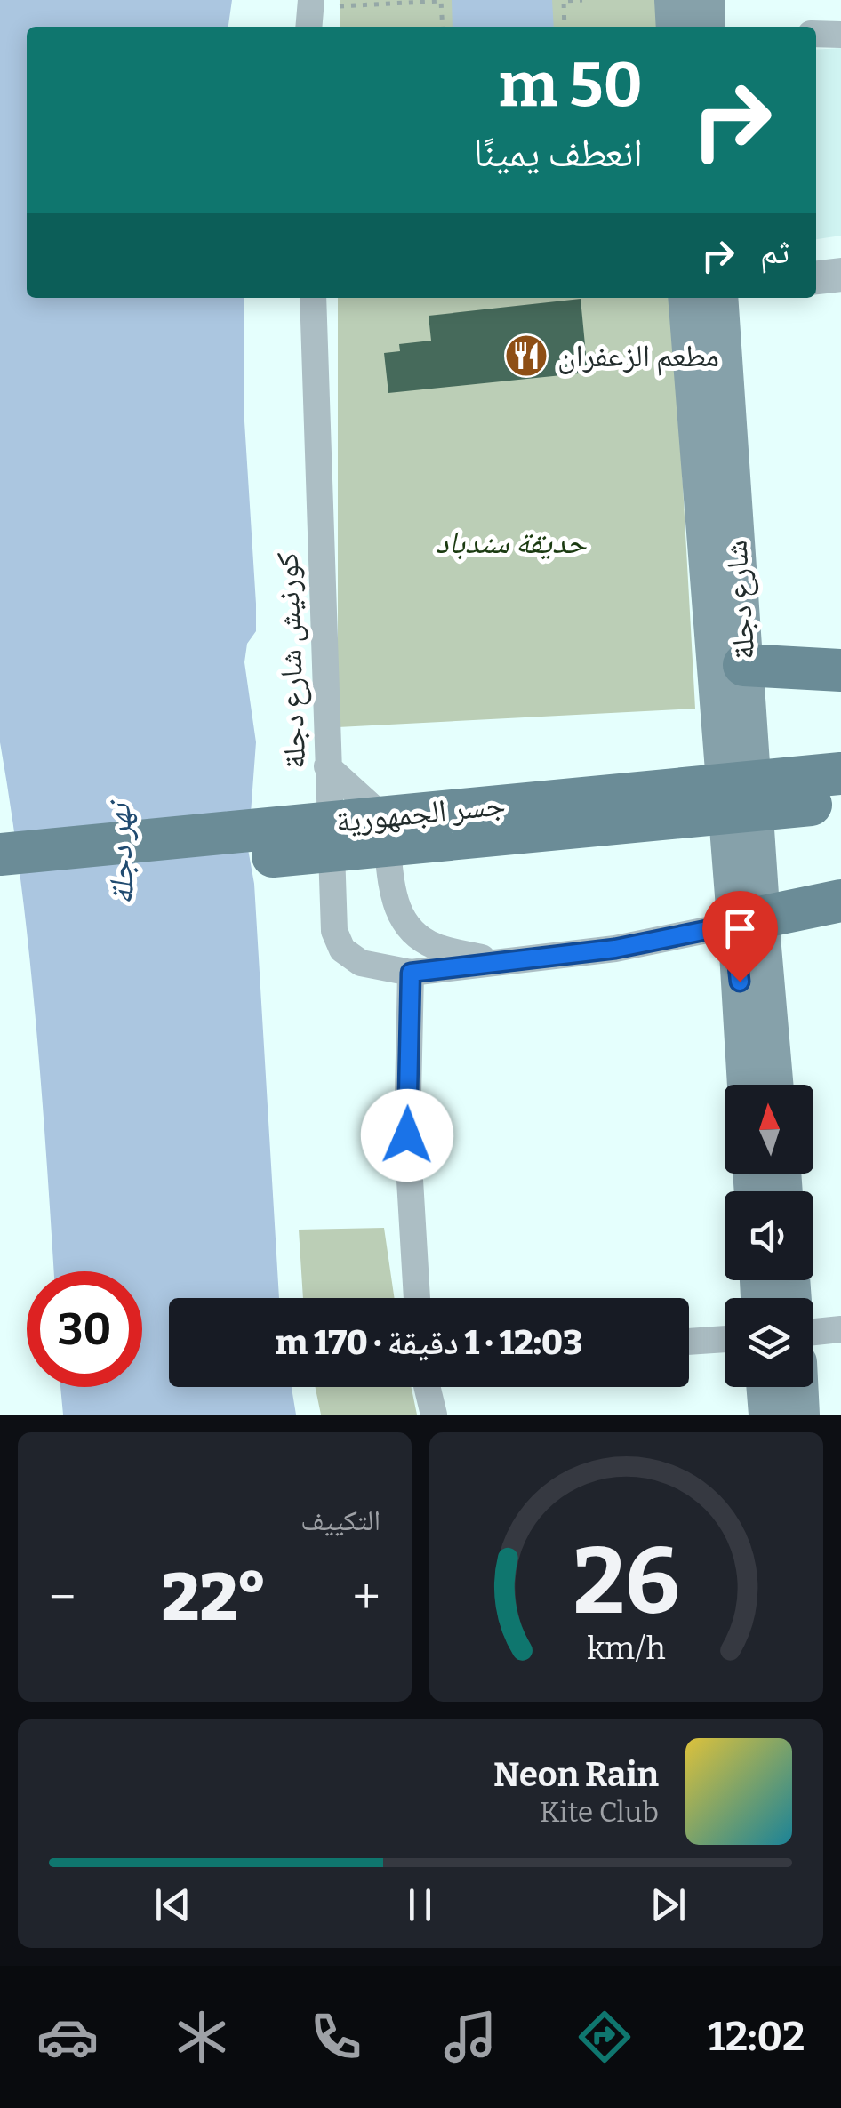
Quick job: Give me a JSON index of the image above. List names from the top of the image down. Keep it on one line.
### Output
{"streets":{"main road":["شارع دجلة","جسر الجمهورية"],"street":["كورنيش شارع دجلة"]},"crossings":[["شارع دجلة","كورنيش شارع دجلة"]],"water":["نهر دجلة"],"parks":["حديقة سندباد"],"places":{"restaurant":["مطعم الزعفران"]},"north":"top","page":{"turn":["50 m","انعطف يمينًا"],"then":"ثم","limit":"30","trip":"12:03 · 1 دقيقة · 170 m","tile":"التكييف","heat":["−","22°","+"],"song":["Neon Rain","Kite Club"],"tabs":"12:02","gauge":["26","km/h"]}}
